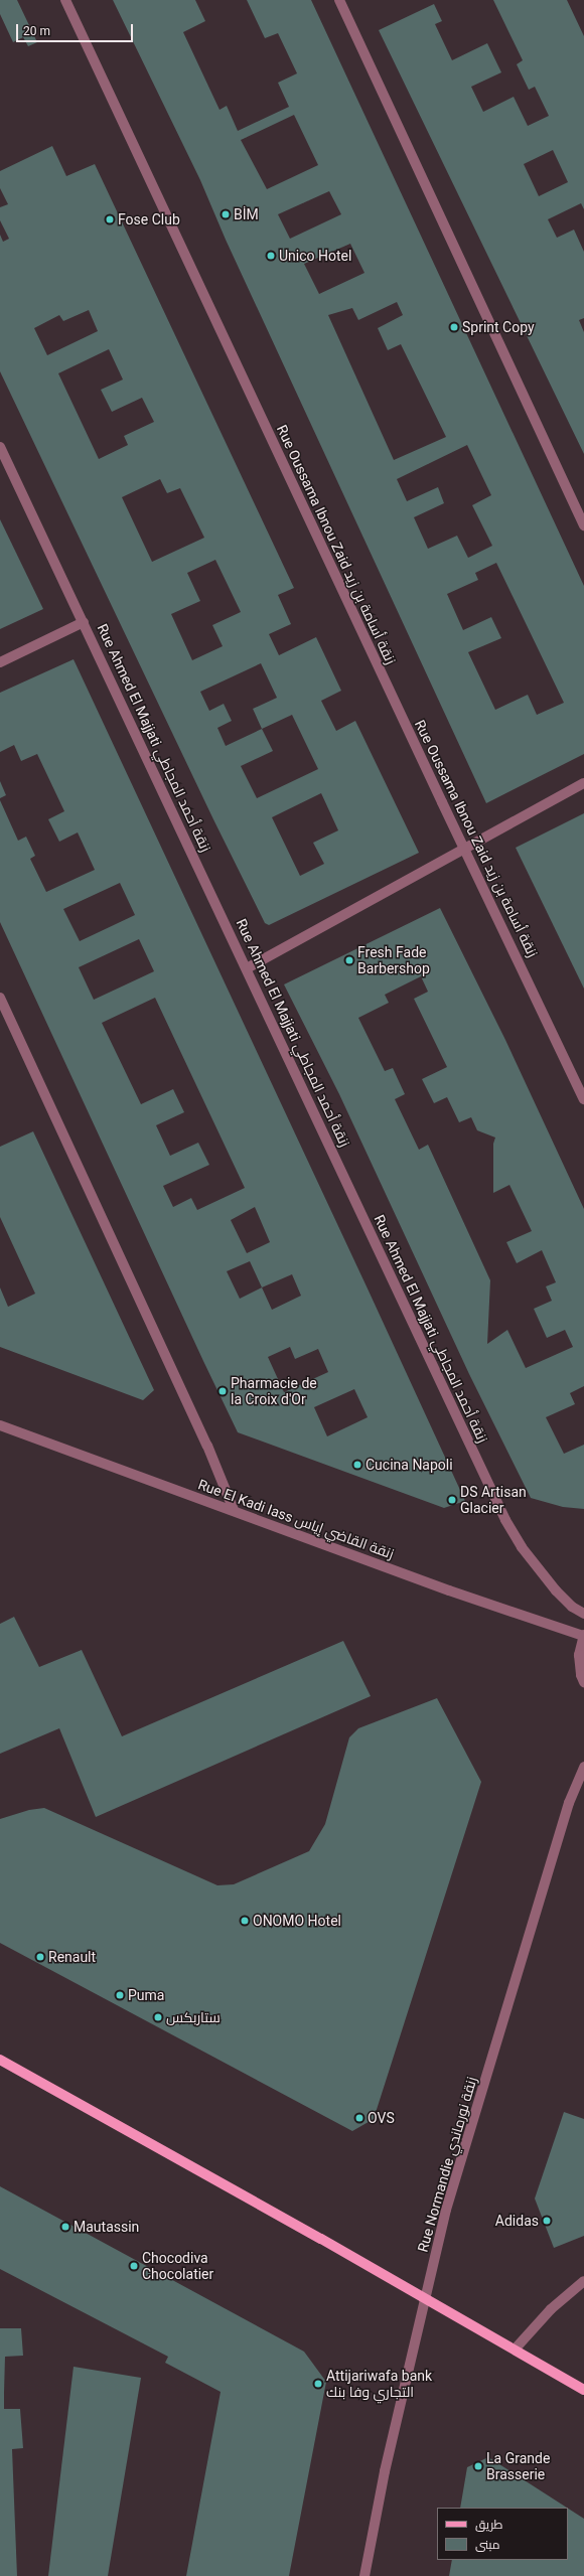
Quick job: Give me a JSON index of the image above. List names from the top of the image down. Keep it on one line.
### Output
{"streets":{"street":["Rue Oussama Ibnou Zaid زنقة أسامة بن زيد","Rue Ahmed El Majjati زنقة أحمد المجاطي","Rue El Kadi Iass زنقة القاضي إياس","Rue Normandie زنقة نورماندي"]},"places":["BİM","Fose Club","Unico Hotel","Sprint Copy","Fresh Fade Barbershop","Pharmacie de la Croix d'Or","Cucina Napoli","DS Artisan Glacier","ONOMO Hotel","Renault","Puma","ستاربكس","OVS","Adidas","Mautassin","Chocodiva Chocolatier","Attijariwafa bank التجاري وفا بنك","La Grande Brasserie"],"legend":["طريق","مبنى"],"scale_bar":"20 m"}
